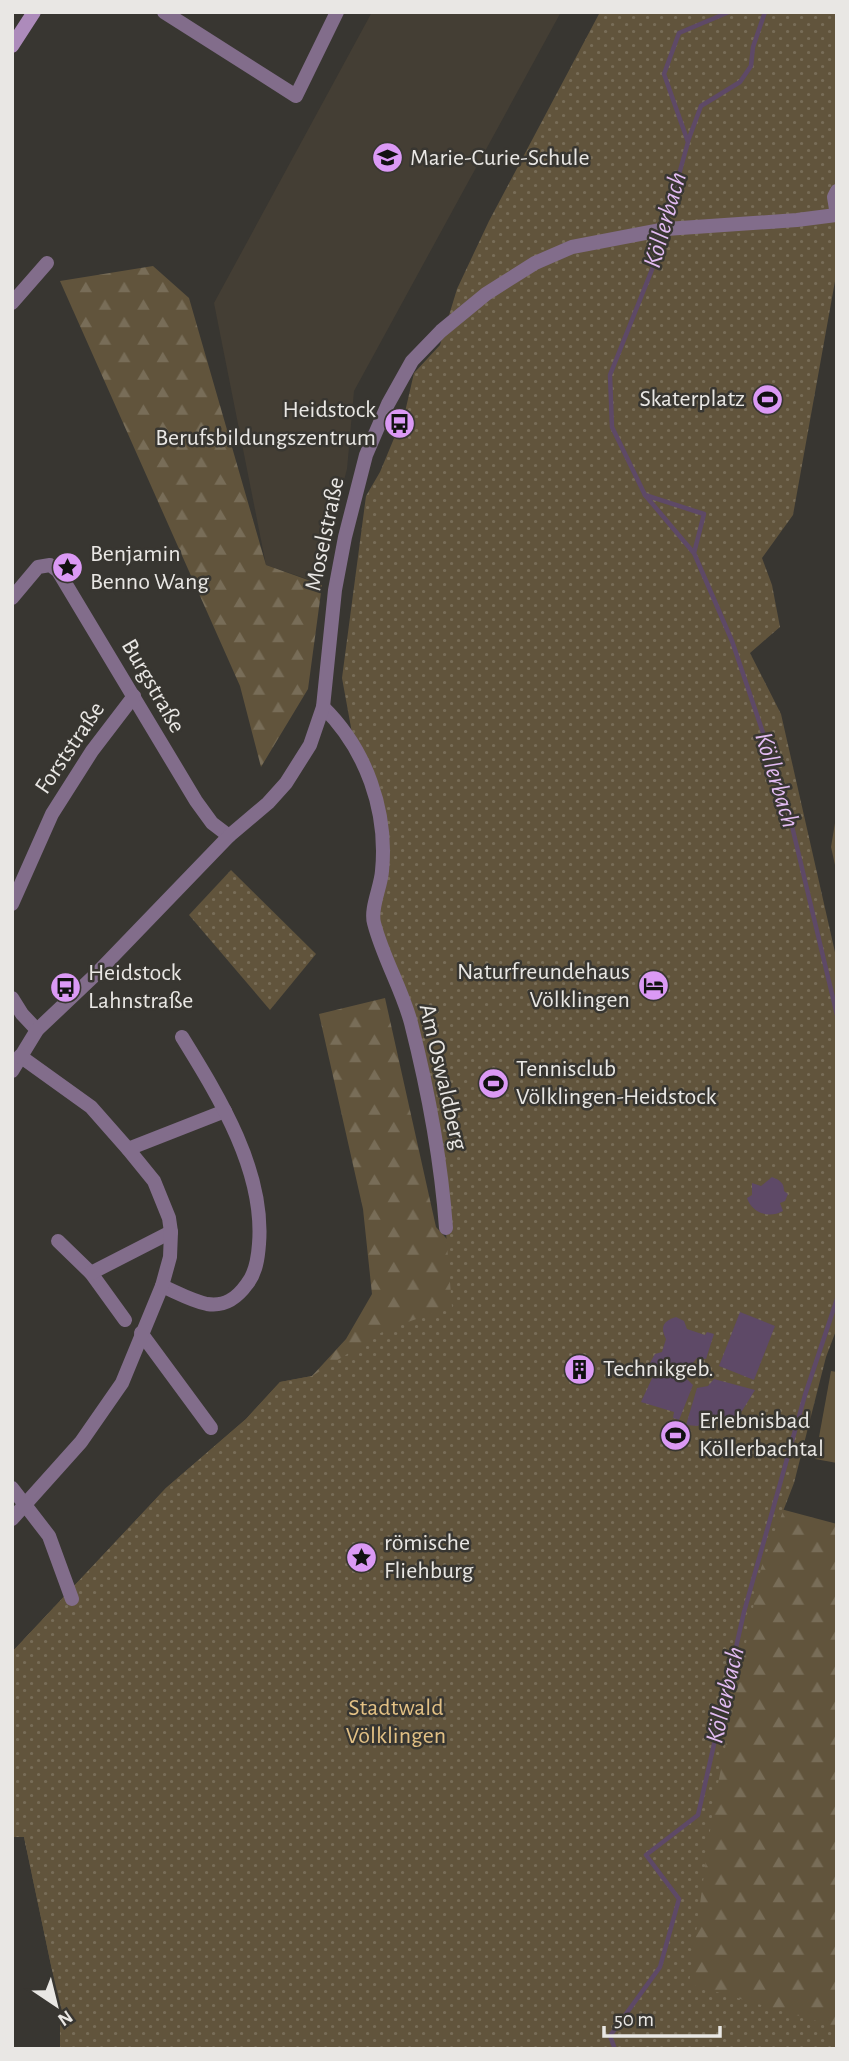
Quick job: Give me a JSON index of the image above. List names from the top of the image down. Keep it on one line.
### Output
{"streets":{"street":["Moselstraße","Burgstraße","Forststraße","Am Oswaldberg"]},"crossings":[["Moselstraße","Burgstraße"],["Moselstraße","Am Oswaldberg"],["Burgstraße","Forststraße"]],"water":["Köllerbach"],"parks":["Stadtwald Völklingen"],"places":{"school or university":["Marie-Curie-Schule"],"sports":["Skaterplatz","Tennisclub Völklingen-Heidstock","Erlebnisbad Köllerbachtal"],"bus stop":["Heidstock Berufsbildungszentrum","Heidstock Lahnstraße"],"place":["Benjamin Benno Wang","römische Fliehburg"],"hotel":["Naturfreundehaus Völklingen"],"building":["Technikgeb."]},"scale_bar":"50 m","north":"bottom right"}
